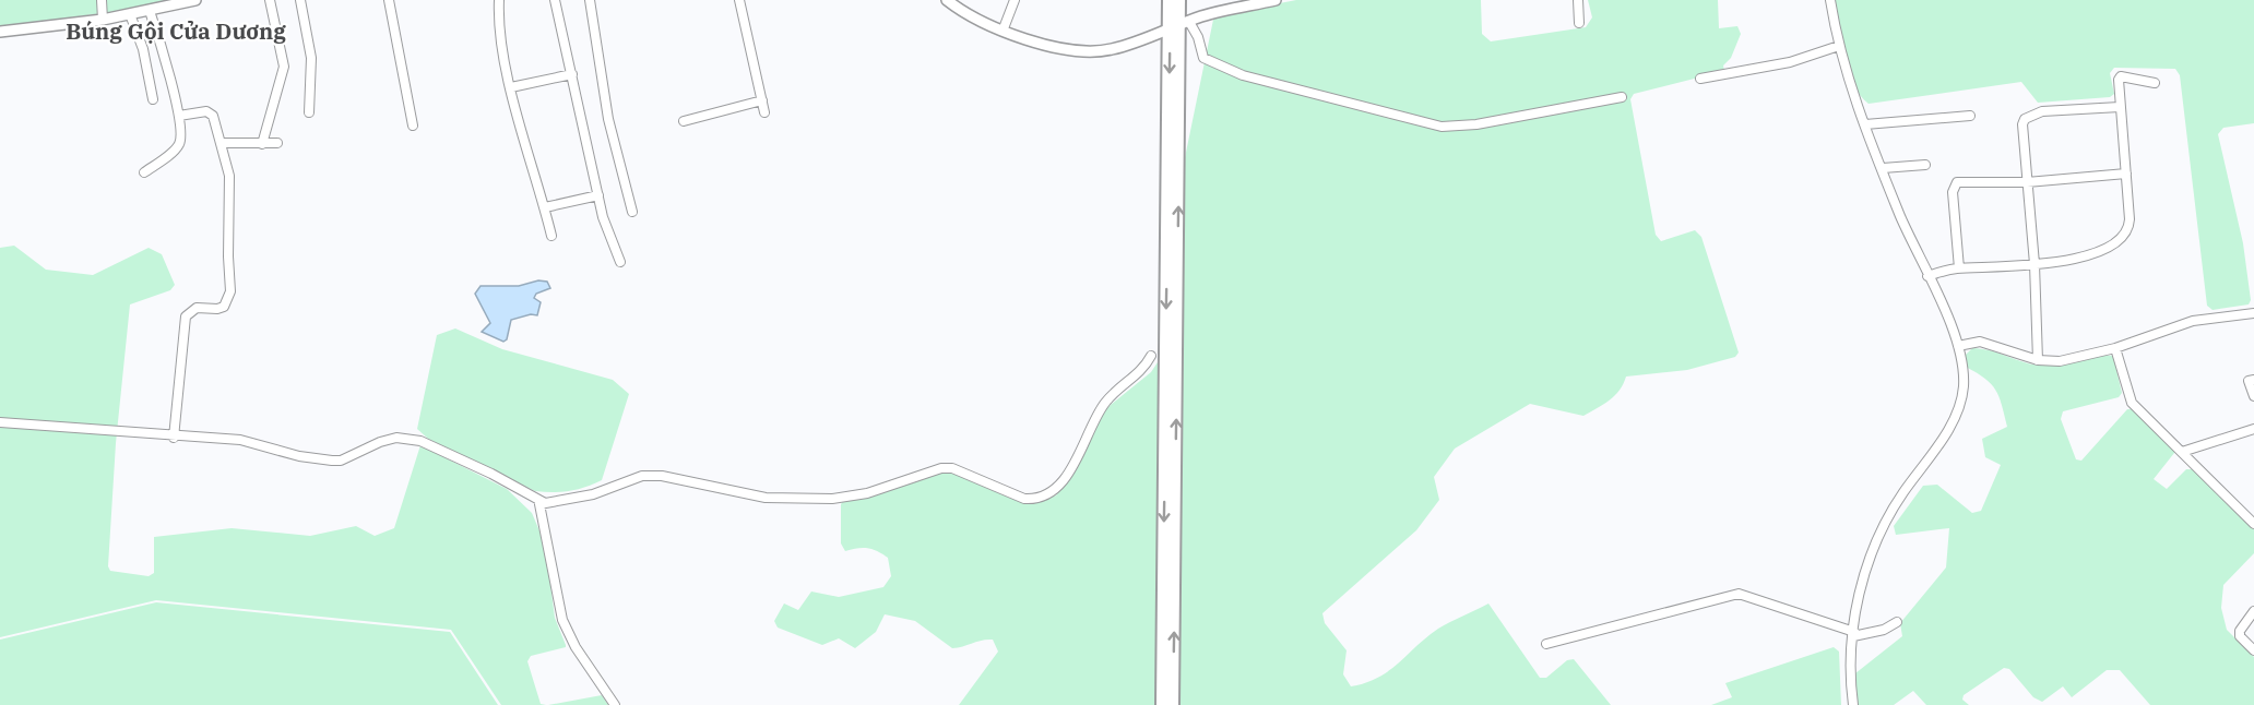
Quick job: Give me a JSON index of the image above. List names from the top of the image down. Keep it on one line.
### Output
{"districts":["Búng Gội Cửa Dương"]}
